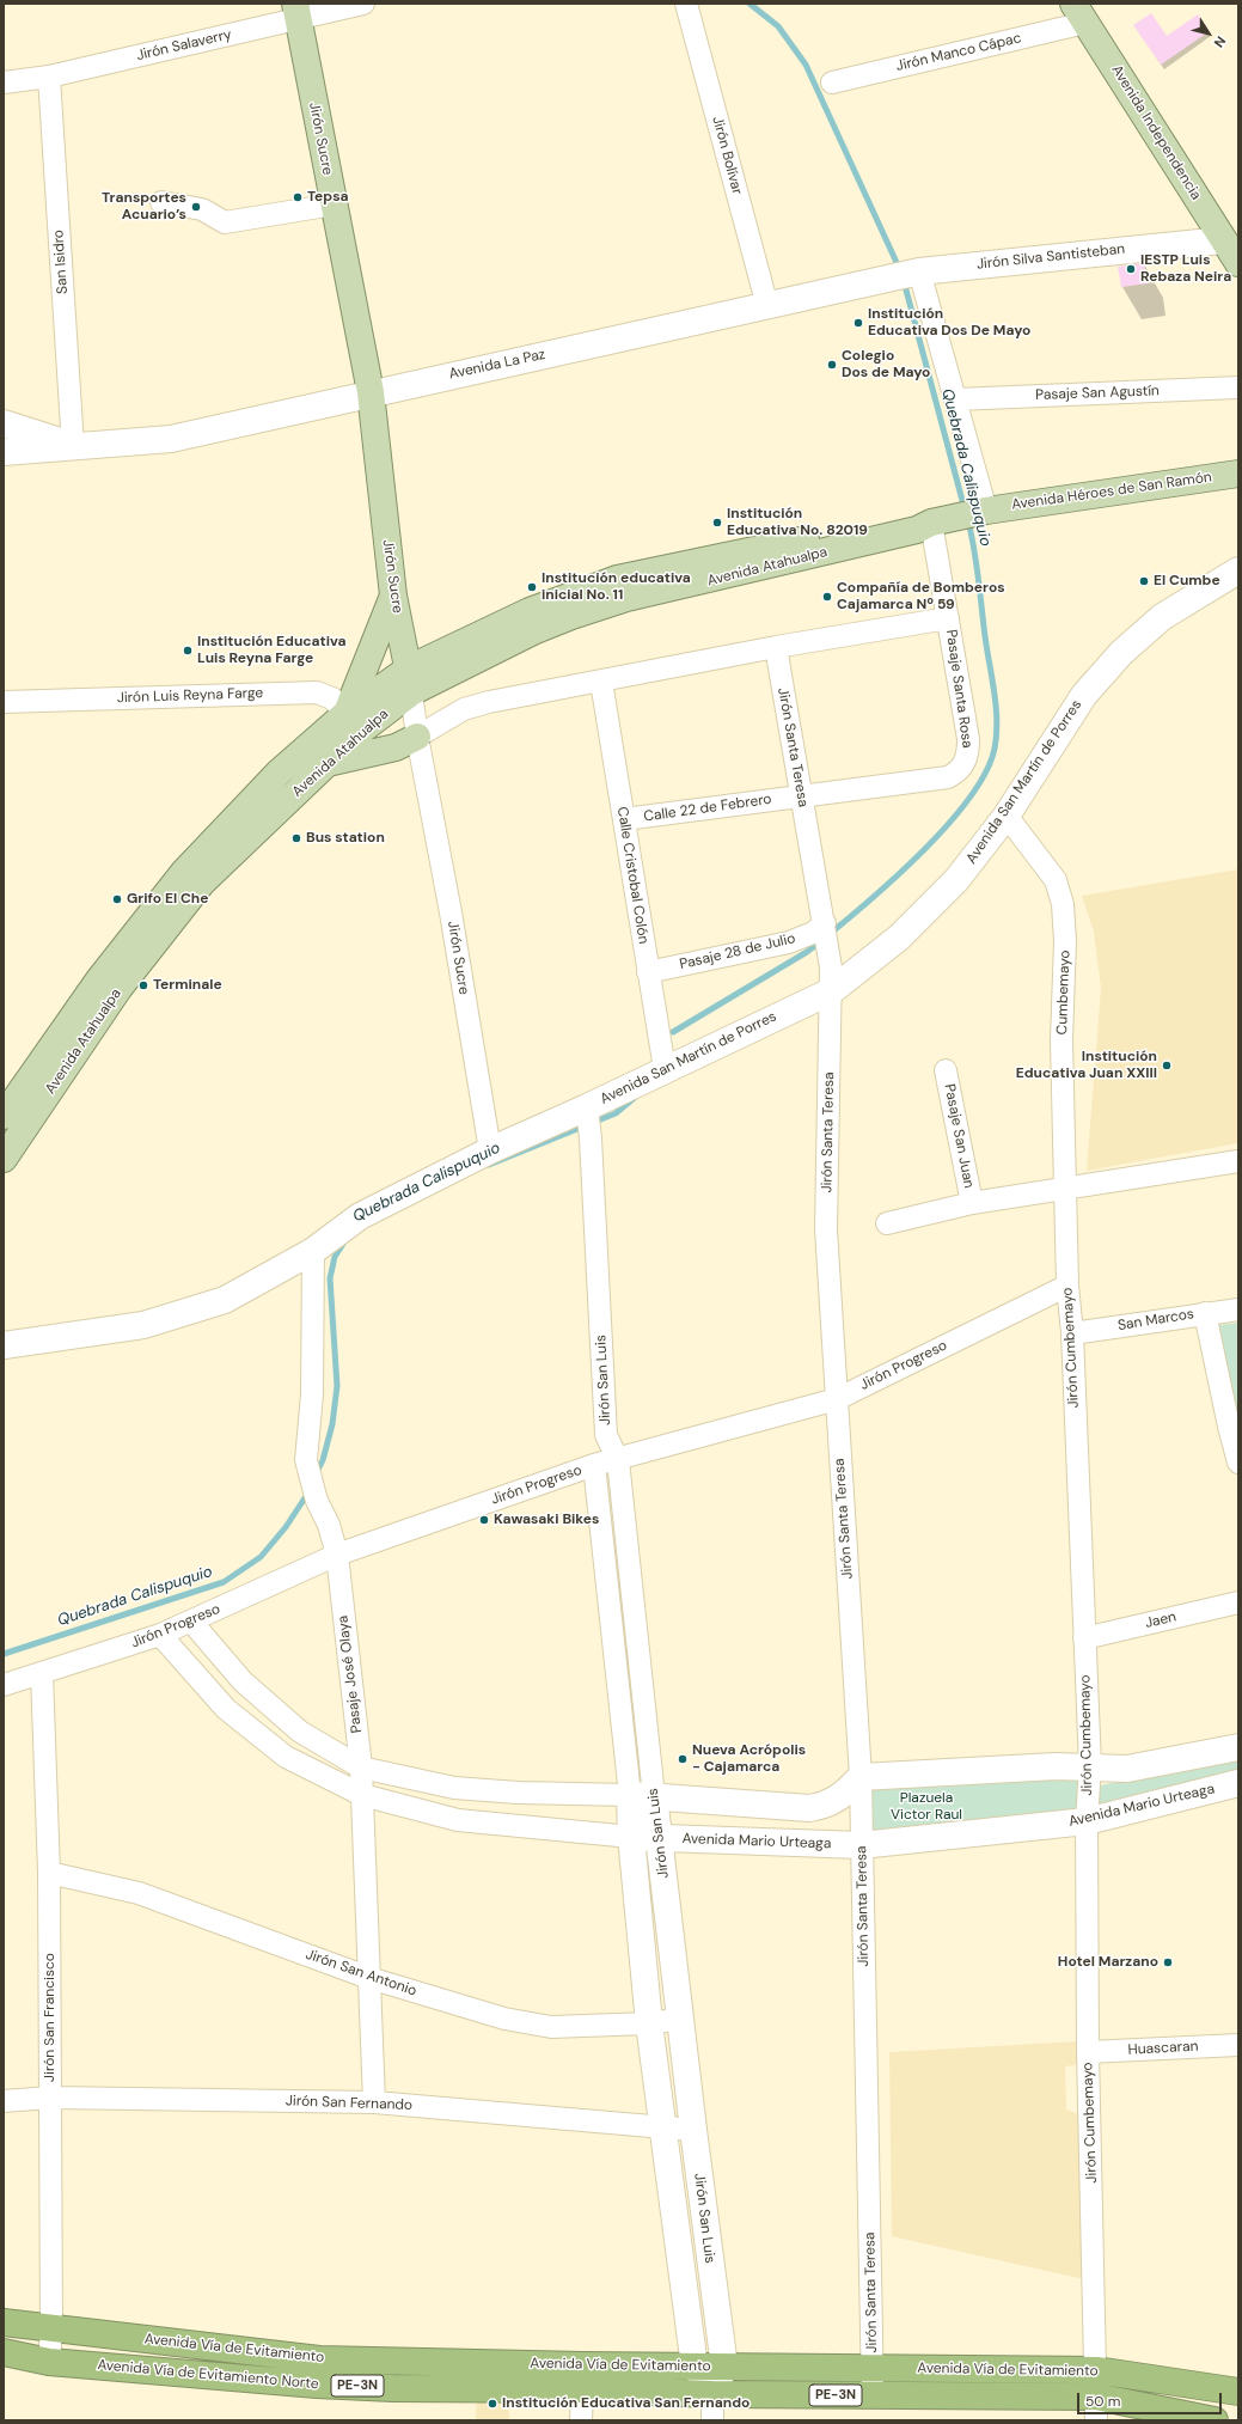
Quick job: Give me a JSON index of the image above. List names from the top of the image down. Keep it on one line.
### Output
{"streets":{"highway":["Avenida Vía de Evitamiento","Avenida Vía de Evitamiento Norte","PE-3N"],"main road":["Avenida Independencia","Jirón Sucre","Avenida Héroes de San Ramón","Avenida Atahualpa"],"street":["Jirón Salaverry","Jirón Manco Cápac","Jirón Bolívar","Jirón Silva Santisteban","San Isidro","Avenida La Paz","Pasaje San Agustín","Pasaje Santa Rosa","Jirón Luis Reyna Farge","Jirón Santa Teresa","Avenida San Martín de Porres","Calle 22 de Febrero","Calle Cristobal Colón","Pasaje 28 de Julio","Cumbemayo","Pasaje San Juan","San Marcos","Jirón Cumbemayo","Jirón Progreso","Jirón San Luis","Jaen","Pasaje José Olaya","Avenida Mario Urteaga","Jirón San Antonio","Jirón San Francisco","Huascaran","Jirón San Fernando"]},"crossings":[["Jirón Salaverry","Jirón Sucre"],["Jirón Salaverry","San Isidro"],["Jirón Manco Cápac","Avenida Independencia"],["Avenida Independencia","Jirón Silva Santisteban"],["Jirón Sucre","Avenida La Paz"],["Jirón Sucre","Avenida Atahualpa"],["Jirón Sucre","Avenida San Martín de Porres"],["Jirón Bolívar","Avenida La Paz"],["Jirón Silva Santisteban","Avenida La Paz"],["San Isidro","Avenida La Paz"],["Avenida Héroes de San Ramón","Avenida Atahualpa"],["Avenida Atahualpa","Pasaje Santa Rosa"],["Avenida Atahualpa","Jirón Luis Reyna Farge"],["Pasaje Santa Rosa","Calle 22 de Febrero"],["Jirón Santa Teresa","Avenida San Martín de Porres"],["Jirón Santa Teresa","Calle 22 de Febrero"],["Jirón Santa Teresa","Pasaje 28 de Julio"],["Jirón Santa Teresa","Jirón Progreso"],["Jirón Santa Teresa","Avenida Mario Urteaga"],["Jirón Santa Teresa","Avenida Vía de Evitamiento"],["Jirón Santa Teresa","Avenida Vía de Evitamiento Norte"],["Avenida San Martín de Porres","Calle Cristobal Colón"],["Avenida San Martín de Porres","Cumbemayo"],["Avenida San Martín de Porres","Jirón San Luis"],["Avenida San Martín de Porres","Pasaje José Olaya"],["Calle 22 de Febrero","Calle Cristobal Colón"],["Calle Cristobal Colón","Pasaje 28 de Julio"],["Cumbemayo","Jirón Cumbemayo"],["San Marcos","Jirón Cumbemayo"],["Jirón Cumbemayo","Jirón Progreso"],["Jirón Cumbemayo","Jaen"],["Jirón Cumbemayo","Avenida Mario Urteaga"],["Jirón Cumbemayo","Huascaran"],["Jirón Cumbemayo","Avenida Vía de Evitamiento"],["Jirón Cumbemayo","Avenida Vía de Evitamiento Norte"],["Jirón Progreso","Jirón San Luis"],["Jirón Progreso","Pasaje José Olaya"],["Jirón Progreso","Avenida Mario Urteaga"],["Jirón Progreso","Jirón San Francisco"],["Jirón San Luis","Avenida Mario Urteaga"],["Jirón San Luis","Jirón San Antonio"],["Jirón San Luis","Jirón San Fernando"],["Jirón San Luis","Avenida Vía de Evitamiento"],["Jirón San Luis","Avenida Vía de Evitamiento Norte"],["Pasaje José Olaya","Avenida Mario Urteaga"],["Pasaje José Olaya","Jirón San Antonio"],["Pasaje José Olaya","Jirón San Fernando"],["Jirón San Antonio","Jirón San Francisco"],["Jirón San Francisco","Jirón San Fernando"],["Jirón San Francisco","Avenida Vía de Evitamiento"],["Jirón San Francisco","Avenida Vía de Evitamiento Norte"]],"water":["Quebrada Calispuquio"],"parks":["Plazuela Victor Raul"],"places":["Tepsa","Transportes Acuario’s","IESTP Luis Rebaza Neira","Institución Educativa Dos De Mayo","Colegio Dos de Mayo","Institución Educativa No. 82019","El Cumbe","Institución educativa inicial No. 11","Compañía de Bomberos Cajamarca Nº 59","Institución Educativa Luis Reyna Farge","Bus station","Grifo El Che","Terminale","Institución Educativa Juan XXIII","Kawasaki Bikes","Nueva Acrópolis - Cajamarca","Hotel Marzano","Institución Educativa San Fernando"],"scale_bar":"50 m","north":"bottom right"}
